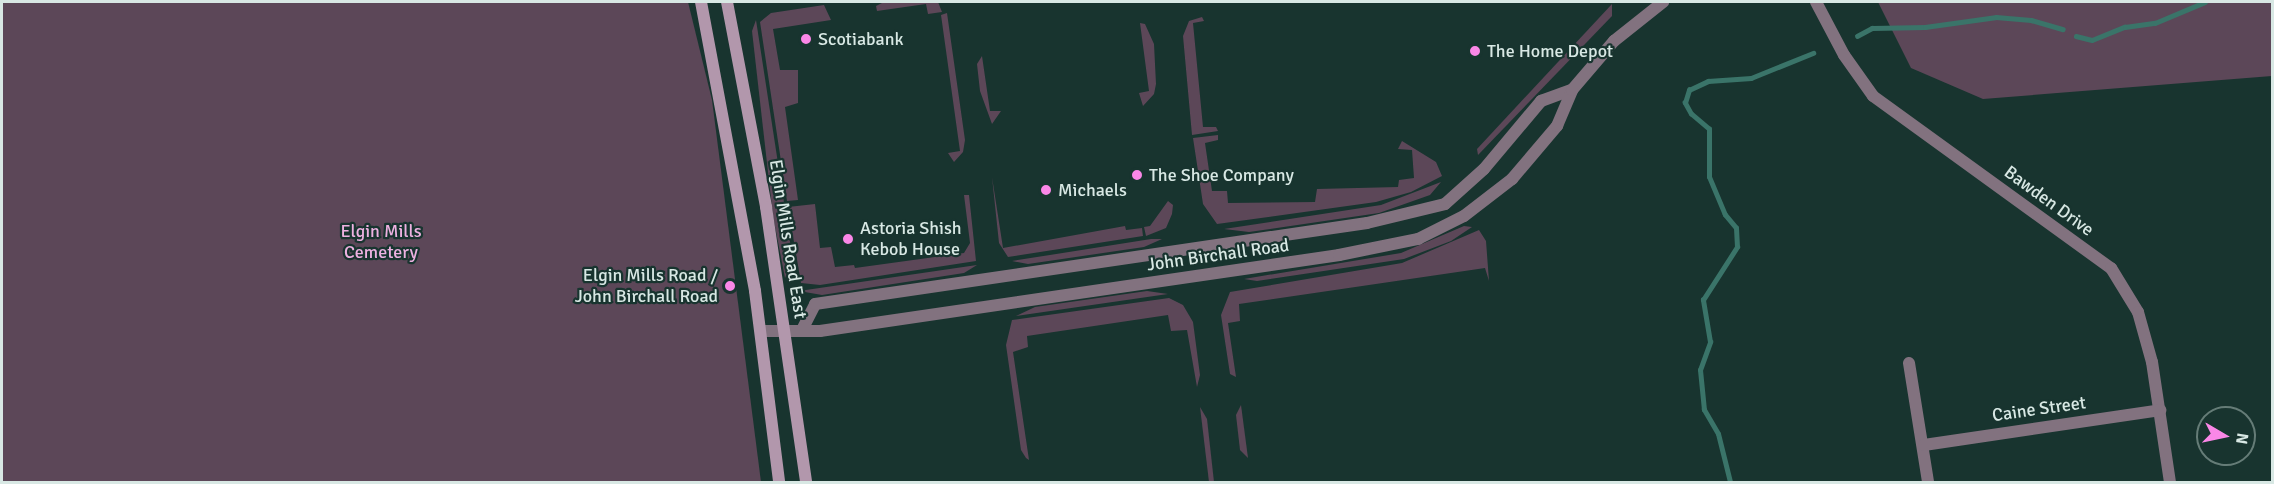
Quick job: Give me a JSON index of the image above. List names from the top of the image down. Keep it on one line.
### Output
{"streets":{"main road":["Elgin Mills Road East"],"street":["Bawden Drive","John Birchall Road","Caine Street"]},"crossings":[["Bawden Drive","Caine Street"],["Elgin Mills Road East","John Birchall Road"]],"parks":["Elgin Mills Cemetery"],"places":["Scotiabank","The Home Depot","The Shoe Company","Michaels","Astoria Shish Kebob House","Elgin Mills Road / John Birchall Road"],"north":"right"}
